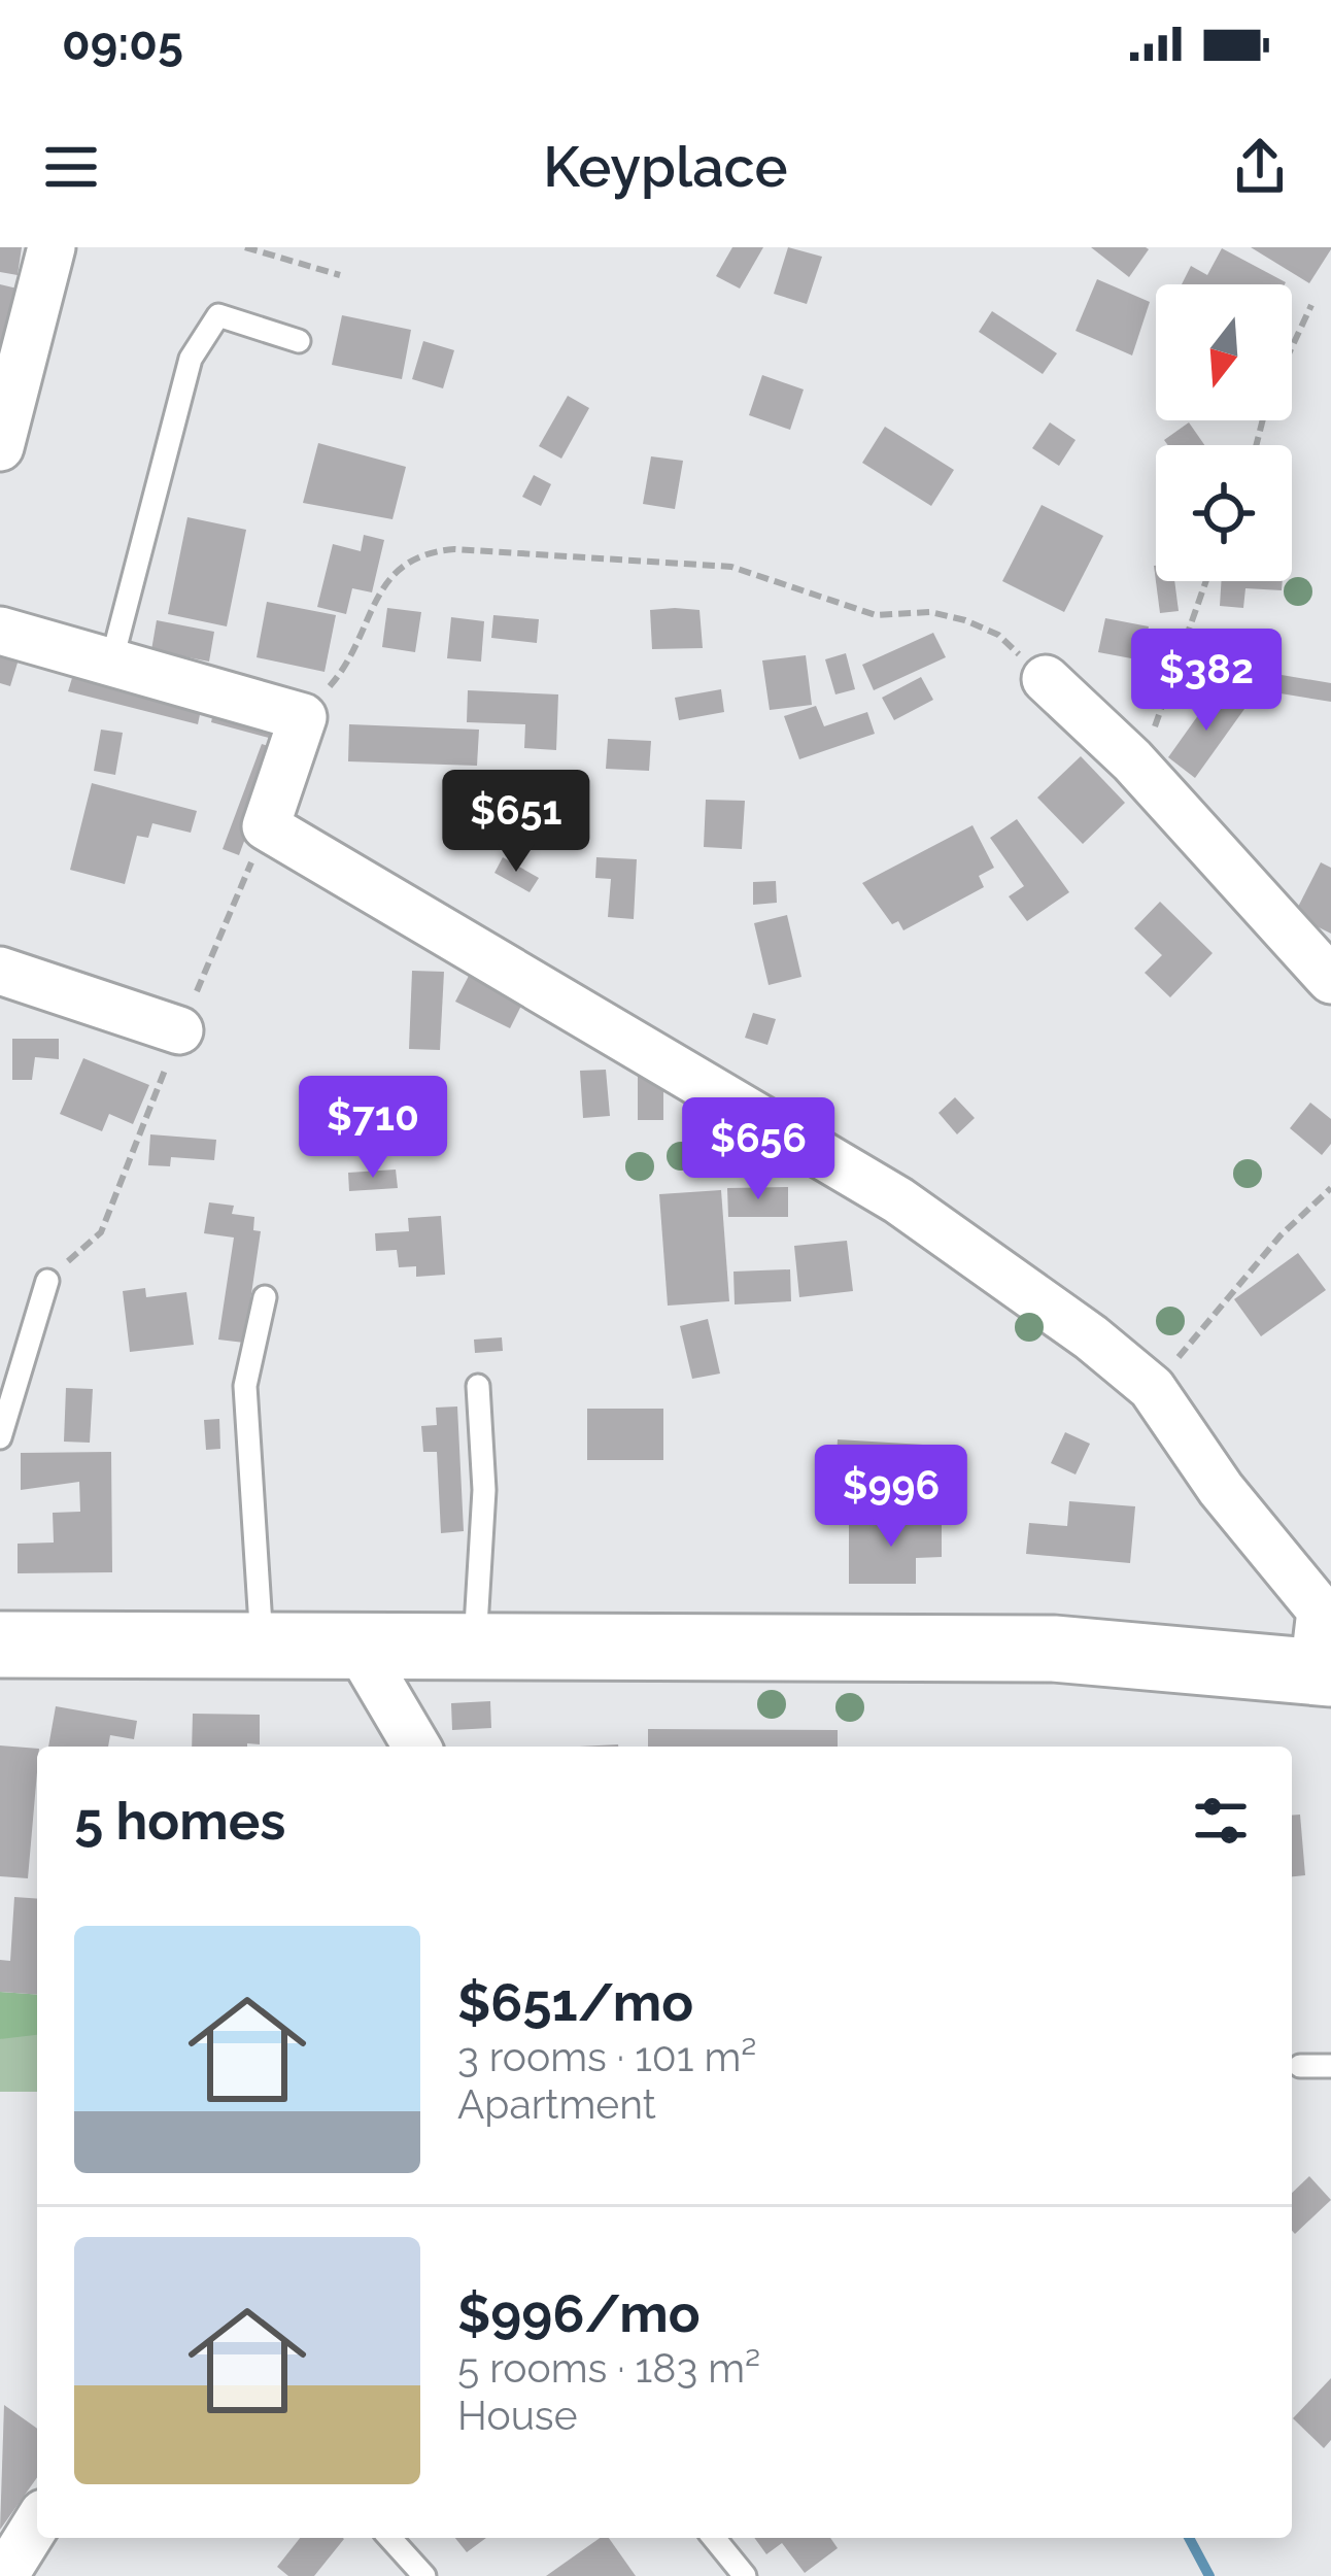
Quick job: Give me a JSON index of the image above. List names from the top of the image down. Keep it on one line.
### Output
{"north":"bottom","page":{"status":"09:05","header":"Keyplace","price":["$382","$651","$710","$656","$996"],"heading":"5 homes","list":[{"name":"$651/mo","note":"3 rooms · 101 m² · Apartment"},{"name":"$996/mo","note":"5 rooms · 183 m² · House"}]}}
